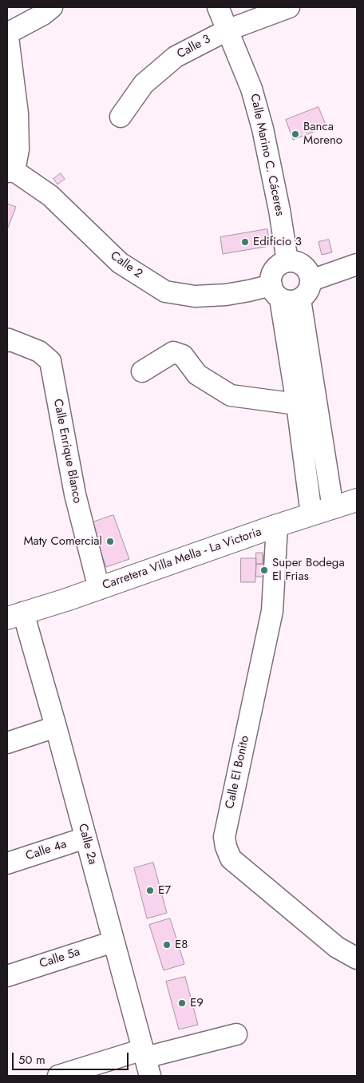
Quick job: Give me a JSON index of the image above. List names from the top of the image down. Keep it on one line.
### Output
{"streets":{"main road":["Carretera Villa Mella - La Victoria"],"street":["Calle 3","Calle Marino C. Cáceres","Calle 2","Calle Enrique Blanco","Calle El Bonito","Calle 2a","Calle 4a","Calle 5a"]},"crossings":[["Calle 3","Calle Marino C. Cáceres"],["Calle Marino C. Cáceres","Calle 2"],["Calle Enrique Blanco","Carretera Villa Mella - La Victoria"],["Carretera Villa Mella - La Victoria","Calle El Bonito"],["Carretera Villa Mella - La Victoria","Calle 2a"],["Calle 2a","Calle 4a"],["Calle 2a","Calle 5a"]],"places":["Banca Moreno","Edificio 3","Maty Comercial","Super Bodega El Frias","E7","E8","E9"],"scale_bar":"50 m"}
